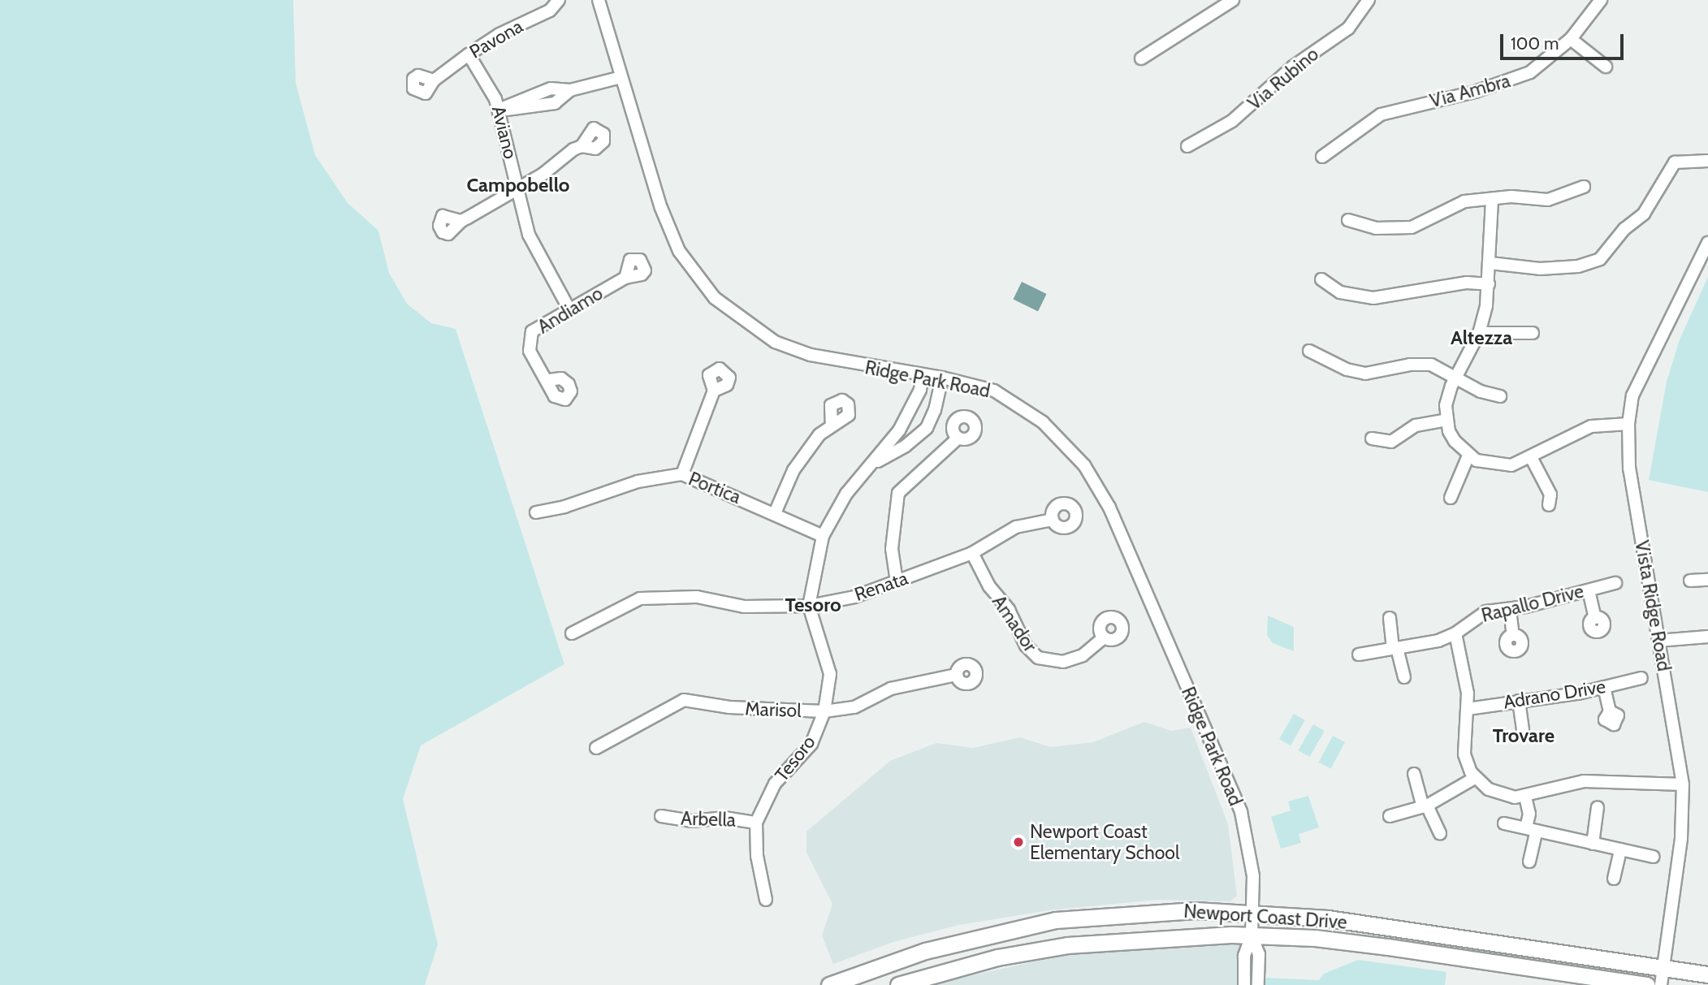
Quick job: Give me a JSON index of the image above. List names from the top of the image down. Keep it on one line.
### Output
{"streets":{"main road":["Newport Coast Drive"],"street":["Pavona","Via Rubino","Via Ambra","Aviano","Andiamo","Ridge Park Road","Portica","Renata","Rapallo Drive","Vista Ridge Road","Amador","Adrano Drive","Marisol","Tesoro","Arbella"]},"crossings":[["Pavona","Aviano"],["Aviano","Andiamo"],["Ridge Park Road","Tesoro"],["Ridge Park Road","Newport Coast Drive"],["Portica","Tesoro"],["Renata","Amador"],["Renata","Tesoro"],["Vista Ridge Road","Newport Coast Drive"],["Marisol","Tesoro"],["Tesoro","Arbella"]],"districts":["Campobello","Altezza","Tesoro","Trovare"],"places":["Newport Coast Elementary School"],"scale_bar":"100 m"}
